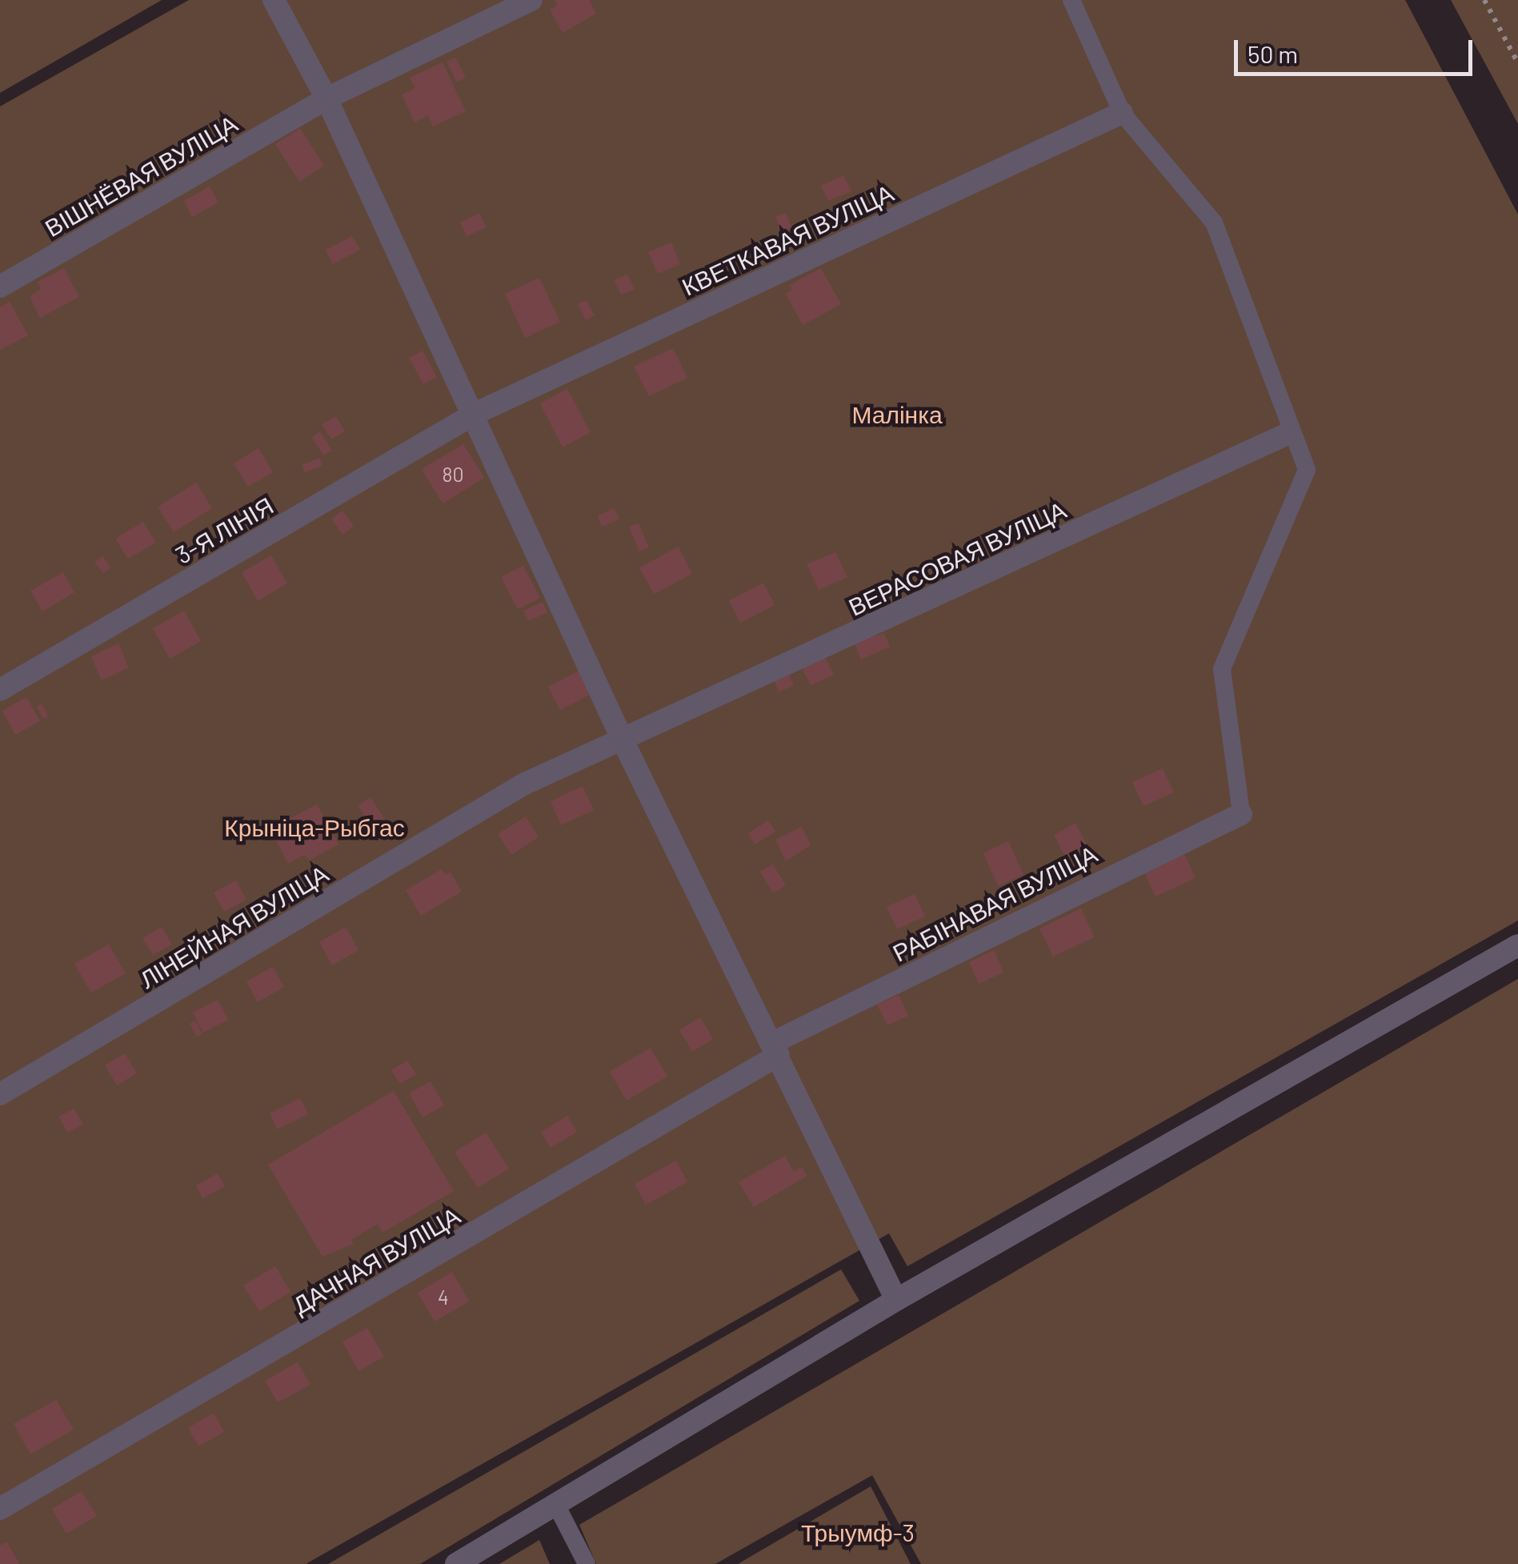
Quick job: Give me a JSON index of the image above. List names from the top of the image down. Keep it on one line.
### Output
{"streets":{"street":["ВІШНЁВАЯ ВУЛІЦА","КВЕТКАВАЯ ВУЛІЦА","3-Я ЛІНІЯ","ВЕРАСОВАЯ ВУЛІЦА","РАБІНАВАЯ ВУЛІЦА","ЛІНЕЙНАЯ ВУЛІЦА","ДАЧНАЯ ВУЛІЦА"]},"crossings":[["КВЕТКАВАЯ ВУЛІЦА","3-Я ЛІНІЯ"],["ВЕРАСОВАЯ ВУЛІЦА","ЛІНЕЙНАЯ ВУЛІЦА"],["РАБІНАВАЯ ВУЛІЦА","ДАЧНАЯ ВУЛІЦА"]],"parks":["Малінка","Крыніца-Рыбгас","Трыумф-3"],"house_numbers":["80","4"],"scale_bar":"50 m"}
